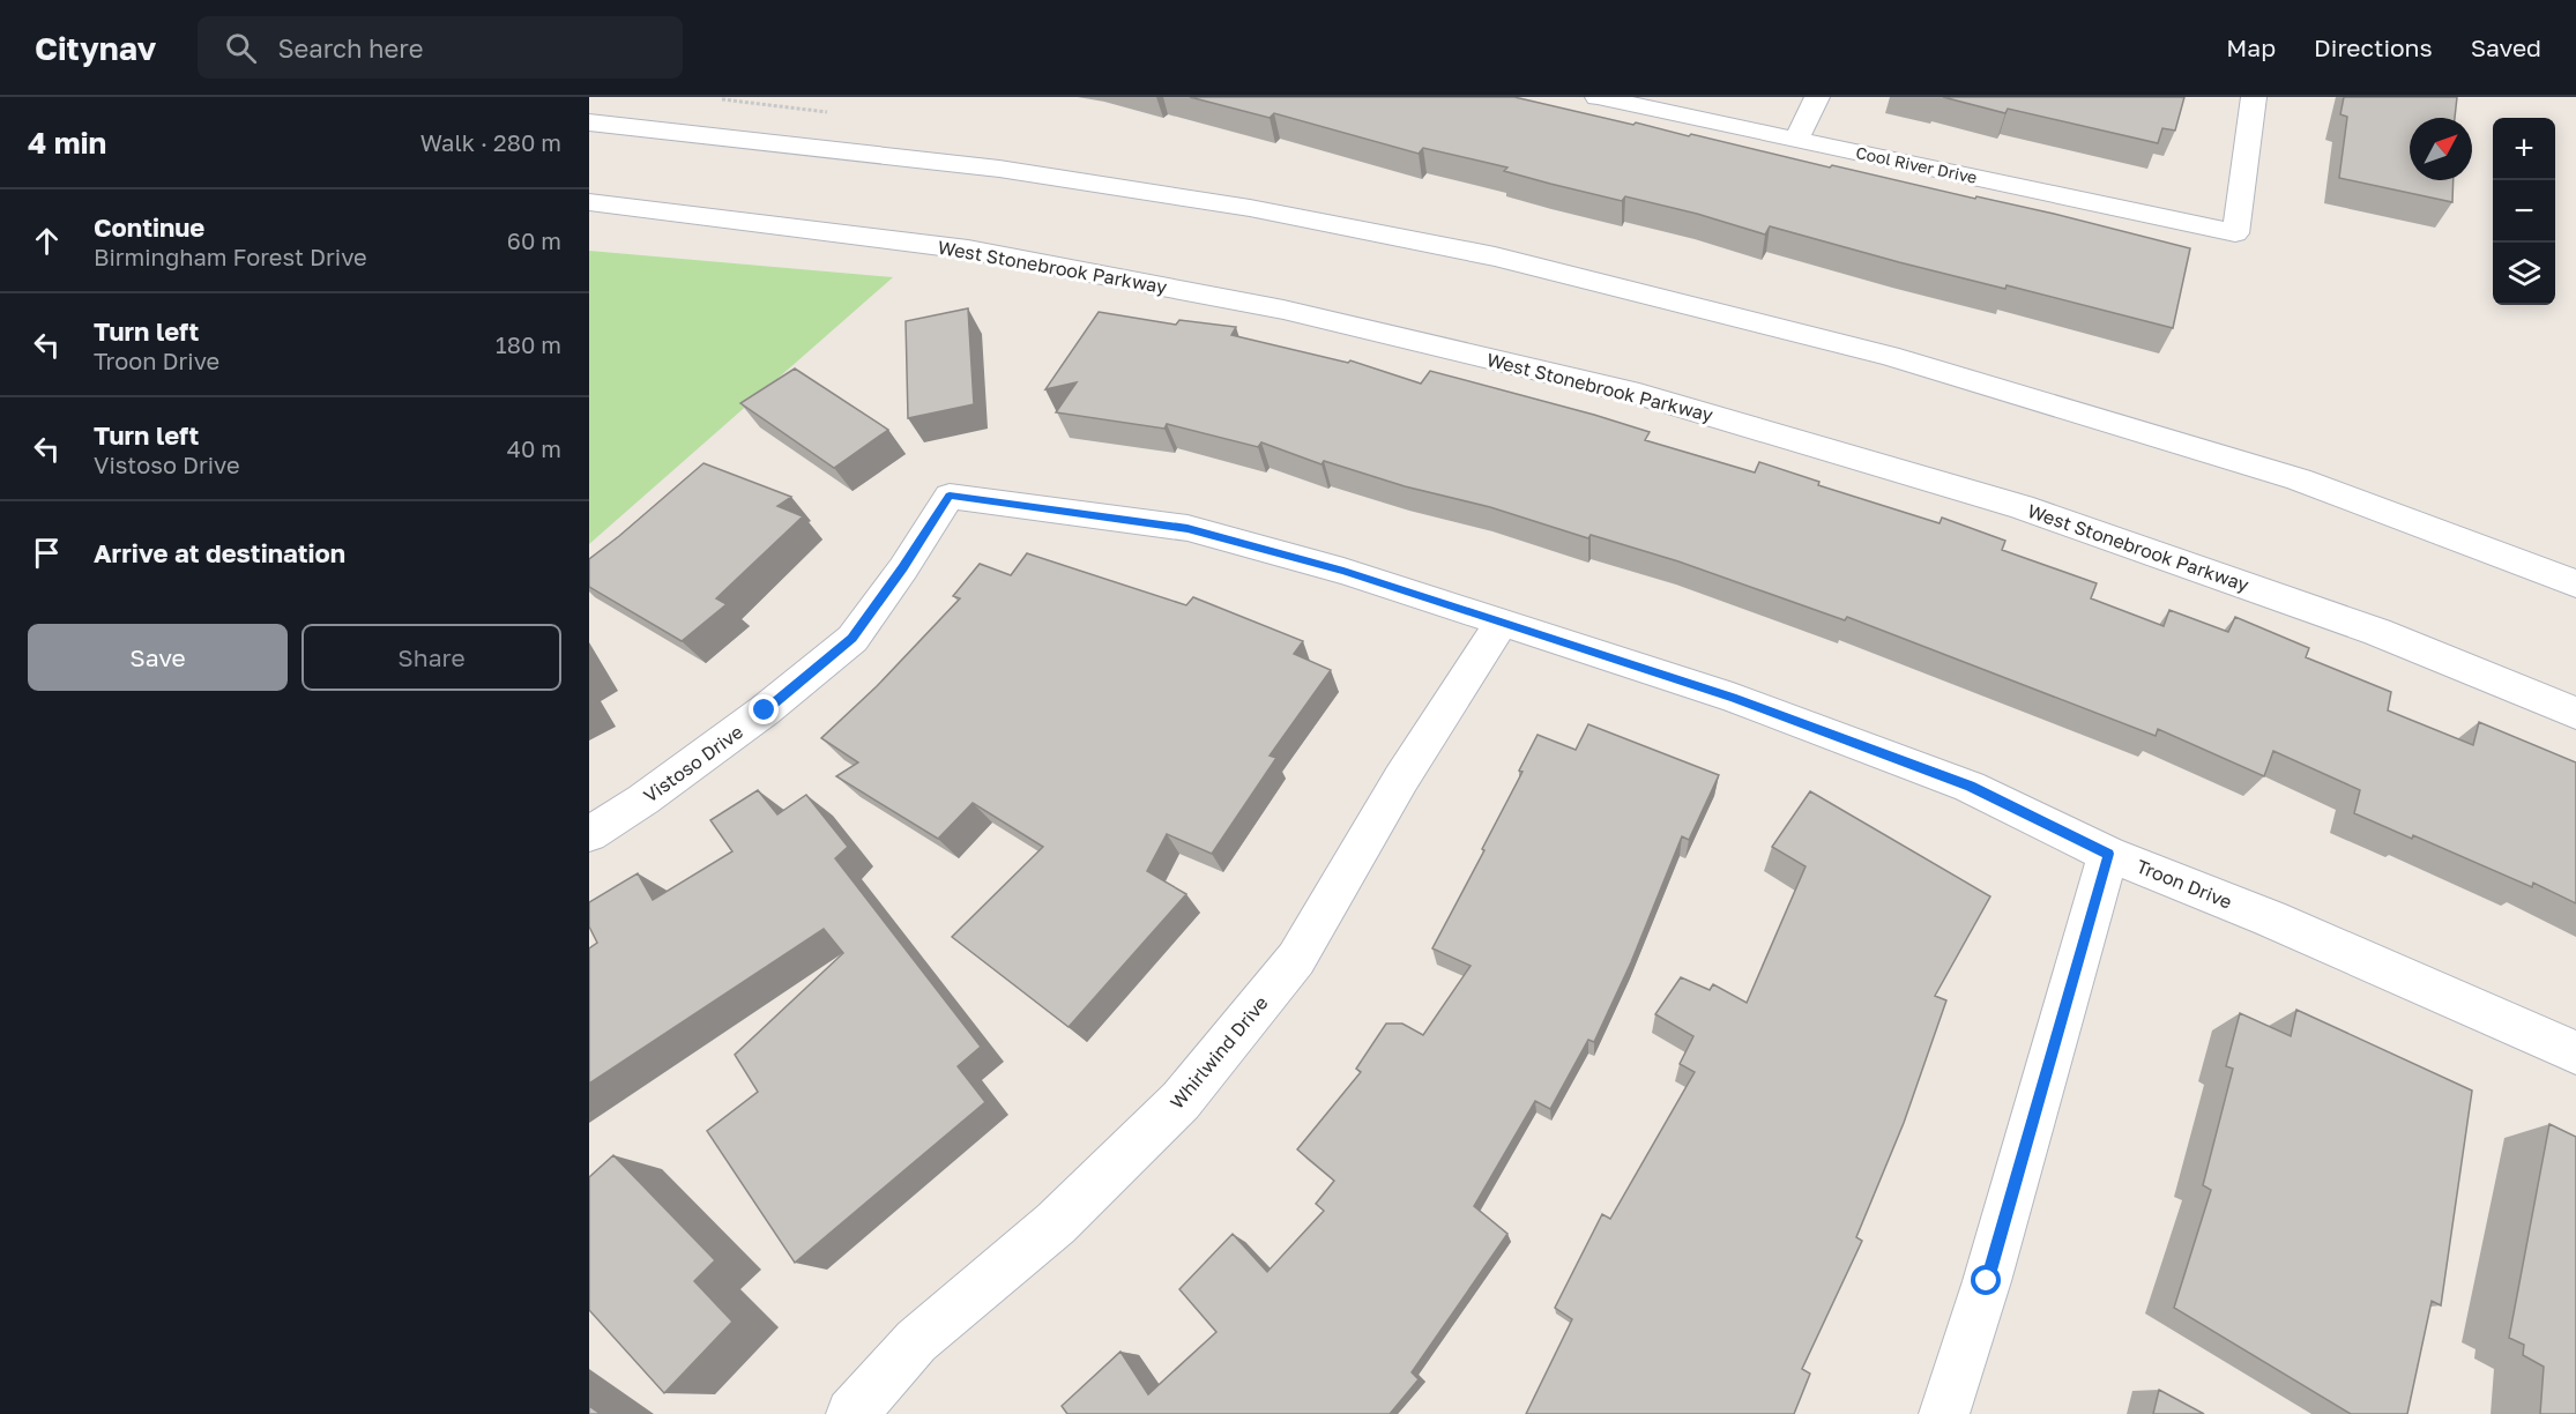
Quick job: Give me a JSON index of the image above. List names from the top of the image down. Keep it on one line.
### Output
{"streets":{"street":["Cool River Drive","West Stonebrook Parkway","Vistoso Drive","Troon Drive","Whirlwind Drive"]},"crossings":[["Vistoso Drive","Troon Drive"],["Troon Drive","Whirlwind Drive"]],"north":"top right","page":{"header":"Citynav","search":"Search here","nav":["Map","Directions","Saved"],"heading":["4 min","Walk · 280 m"],"map_buttons":["+","−"],"list":[["Continue","Birmingham Forest Drive","60 m"],["Turn left","Troon Drive","180 m"],["Turn left","Vistoso Drive","40 m"],"Arrive at destination"],"buttons":["Save","Share"]}}
